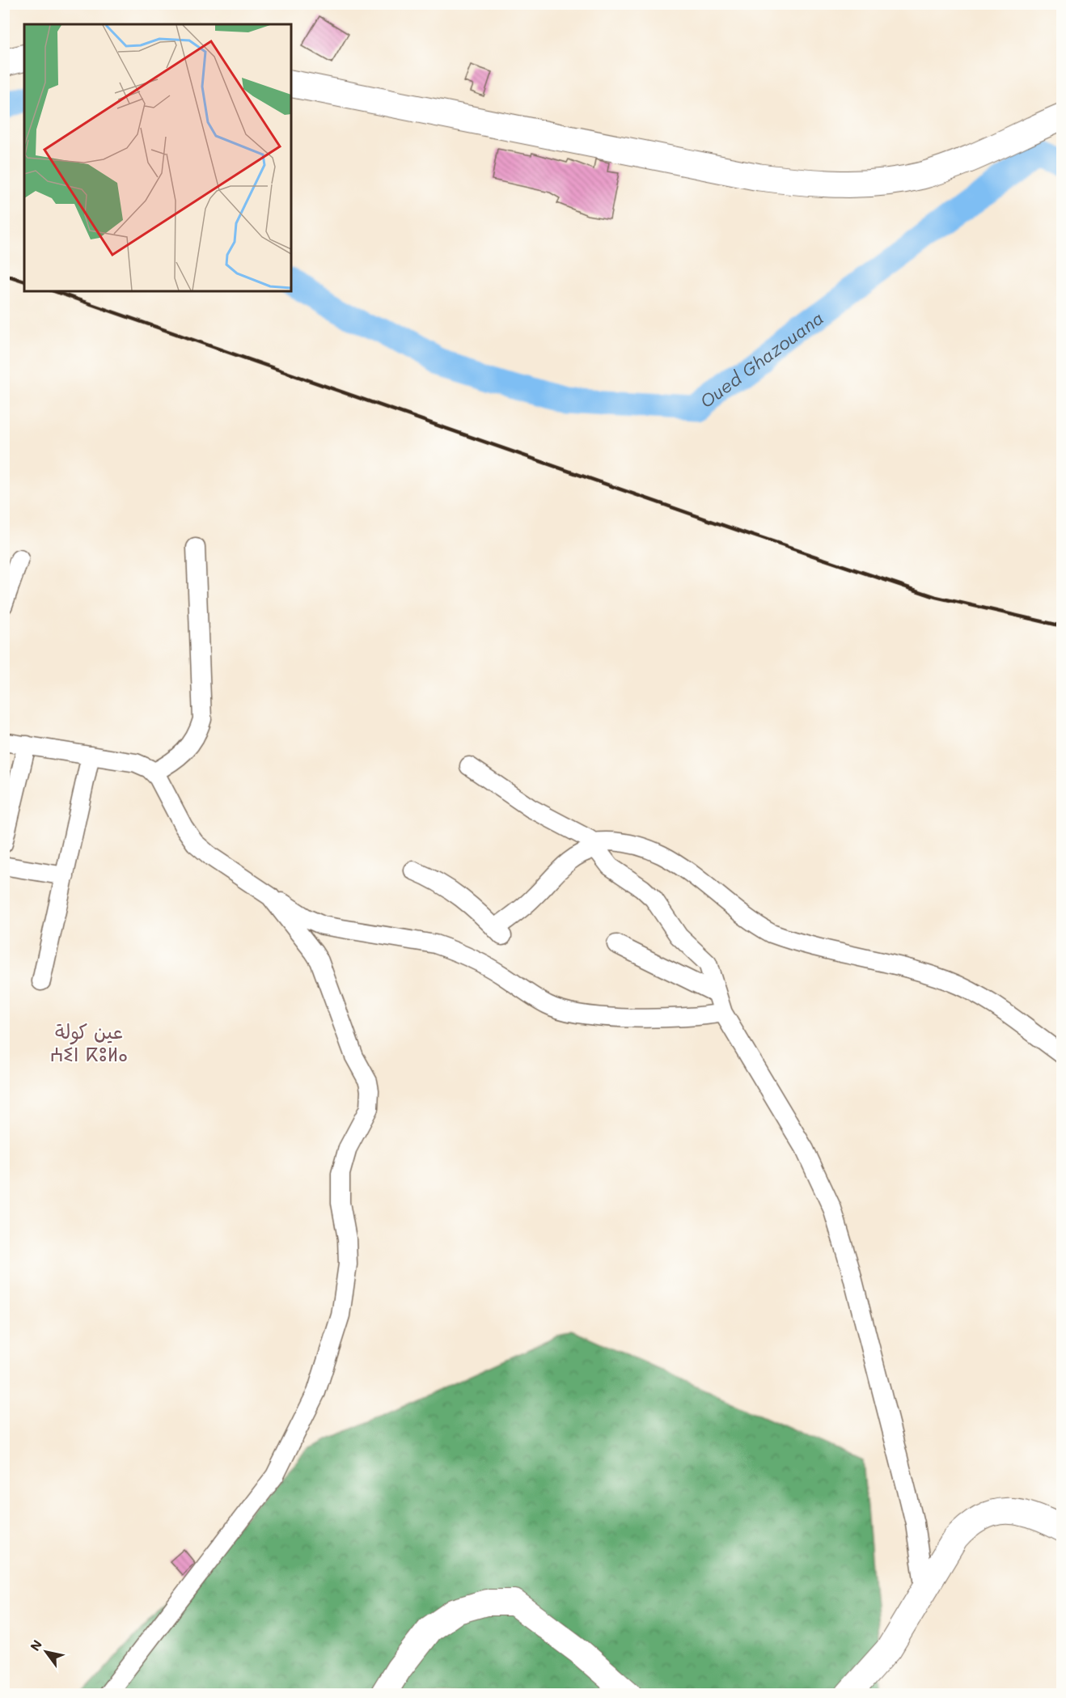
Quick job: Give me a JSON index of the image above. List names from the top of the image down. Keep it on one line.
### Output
{"districts":["عين كولة ⵄⵉⵏ ⴽⵓⵍⴰ"],"water":["Oued Ghazouana"],"north":"top left"}
